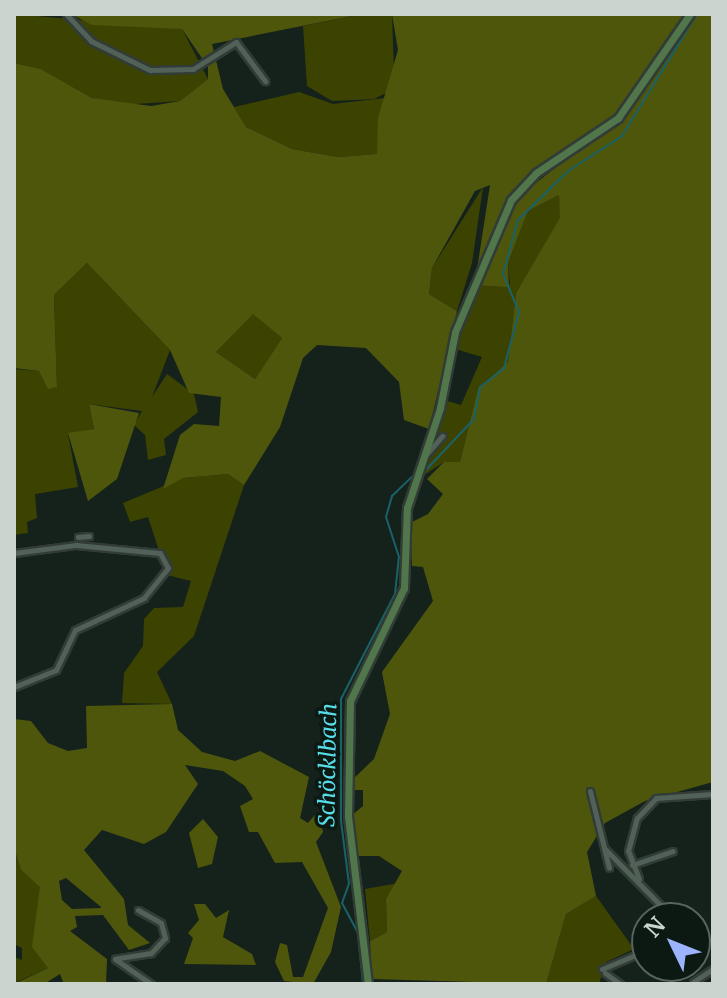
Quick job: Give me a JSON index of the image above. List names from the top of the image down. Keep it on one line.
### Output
{"water":["Schöcklbach"],"north":"top left"}
